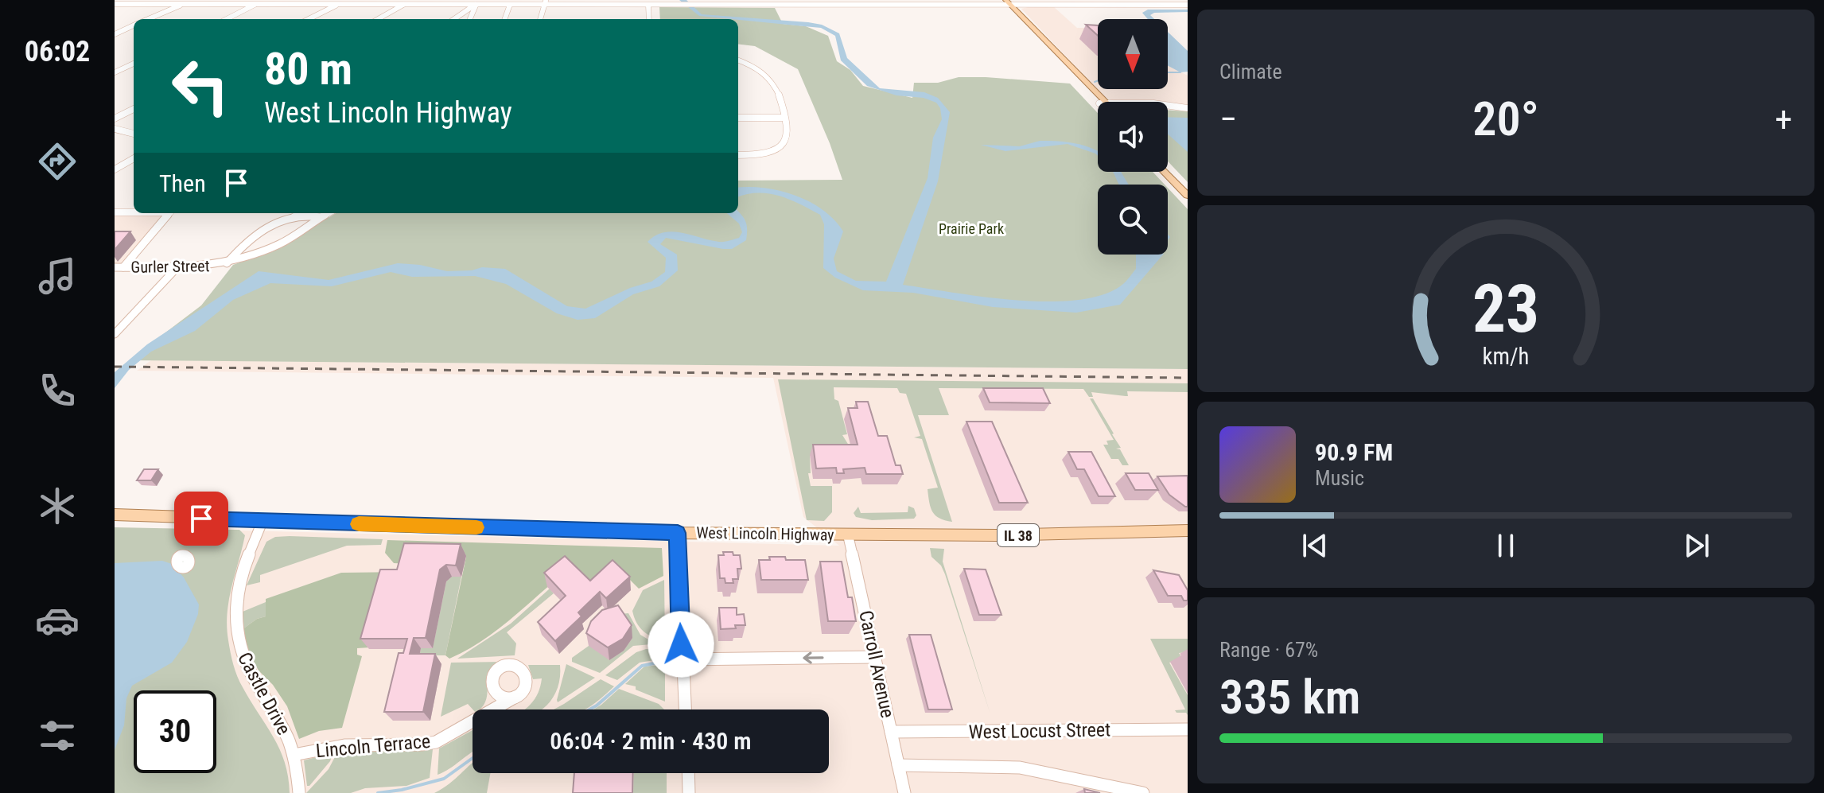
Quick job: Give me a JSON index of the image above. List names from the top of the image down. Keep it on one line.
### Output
{"streets":{"main road":["West Lincoln Highway","IL 38"],"street":["Gurler Street","Carroll Avenue","Castle Drive","West Locust Street","Lincoln Terrace"]},"crossings":[["West Lincoln Highway","Carroll Avenue"],["West Lincoln Highway","Castle Drive"],["Carroll Avenue","West Locust Street"],["Castle Drive","Lincoln Terrace"]],"parks":["Prairie Park"],"north":"bottom","page":{"tabs":"06:02","tile":["Climate",["Range · 67%","335 km"]],"turn":["80 m","West Lincoln Highway"],"heat":["−","20°","+"],"then":"Then","song":["90.9 FM","Music"],"limit":"30","trip":"06:04 · 2 min · 430 m","gauge":["23","km/h"]}}
